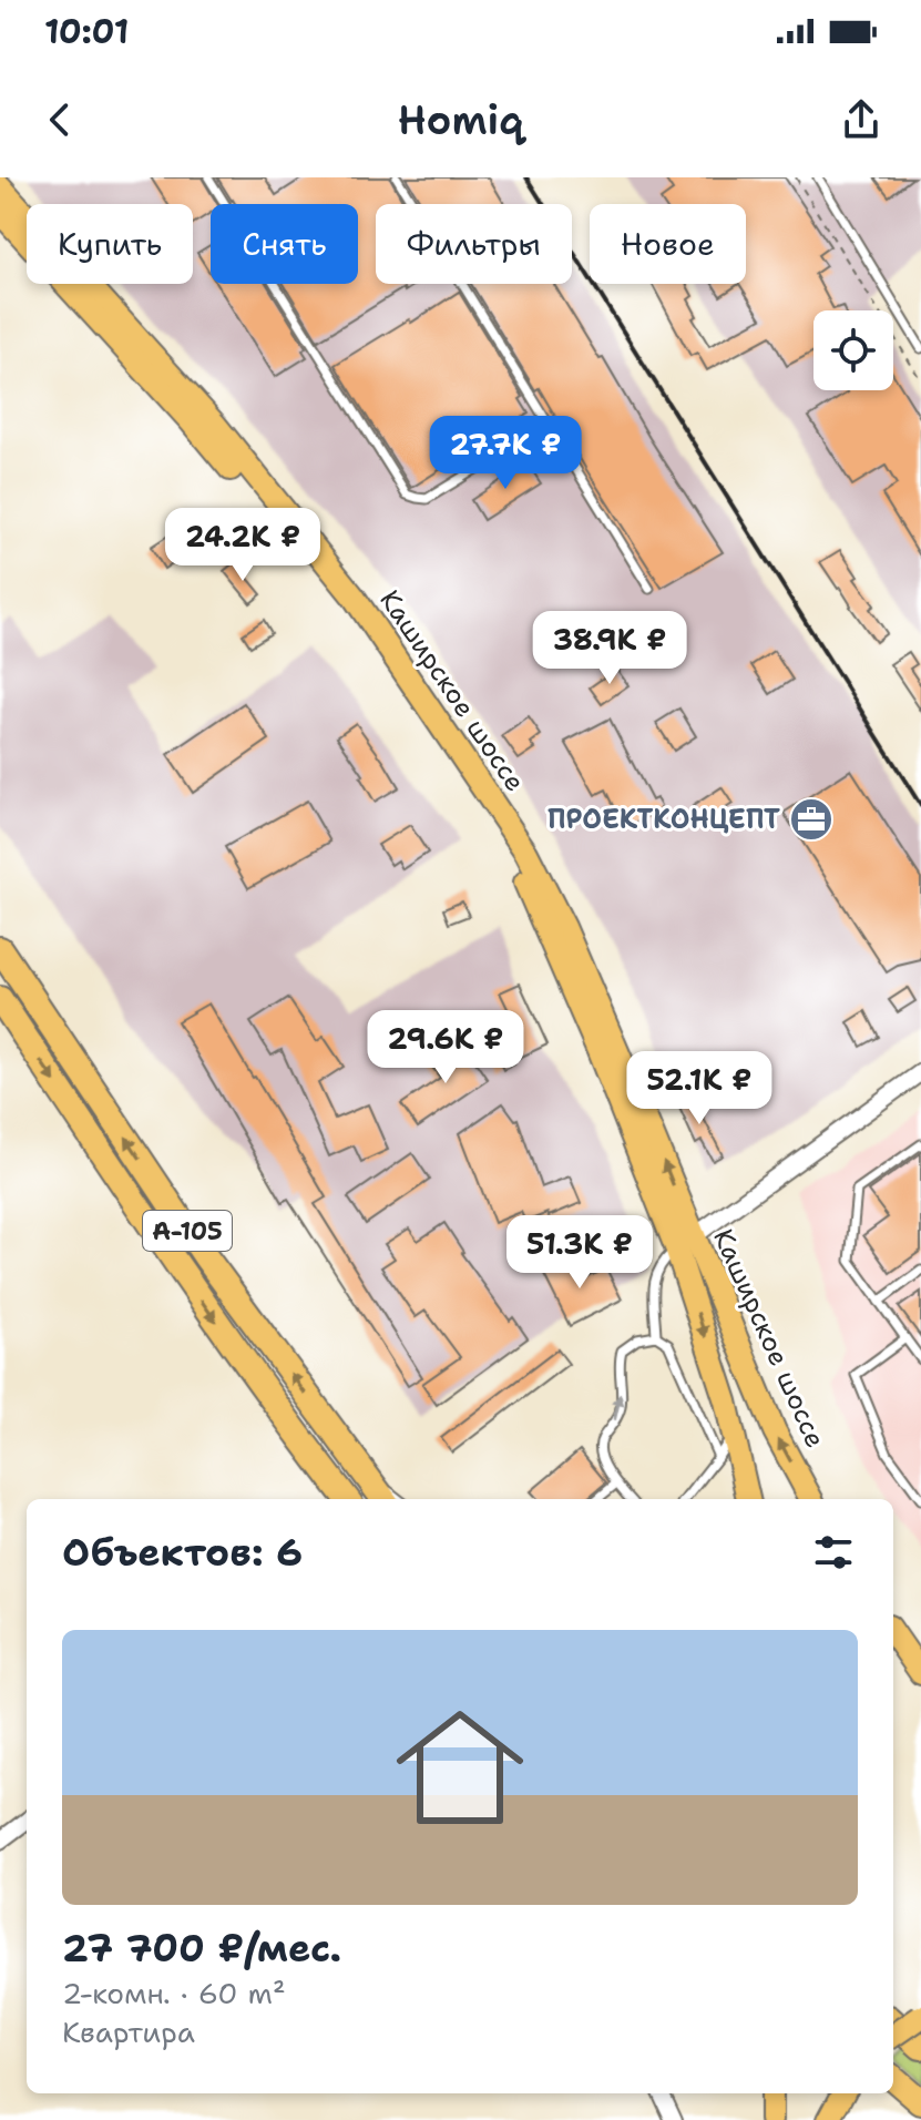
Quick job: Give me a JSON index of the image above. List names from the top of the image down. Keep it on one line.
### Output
{"streets":{"highway":["А-105"],"main road":["Каширское шоссе"]},"places":{"office":["ПРОЕКТКОНЦЕПТ"]},"page":{"status":"10:01","header":"Homiq","chip":["Купить","Снять","Фильтры","Новое"],"price":["27.7K ₽","24.2K ₽","38.9K ₽","29.6K ₽","52.1K ₽","51.3K ₽"],"heading":"Объектов: 6","list":[{"name":"27 700 ₽/мес.","note":"2-комн. · 60 m² · Квартира"}]}}
